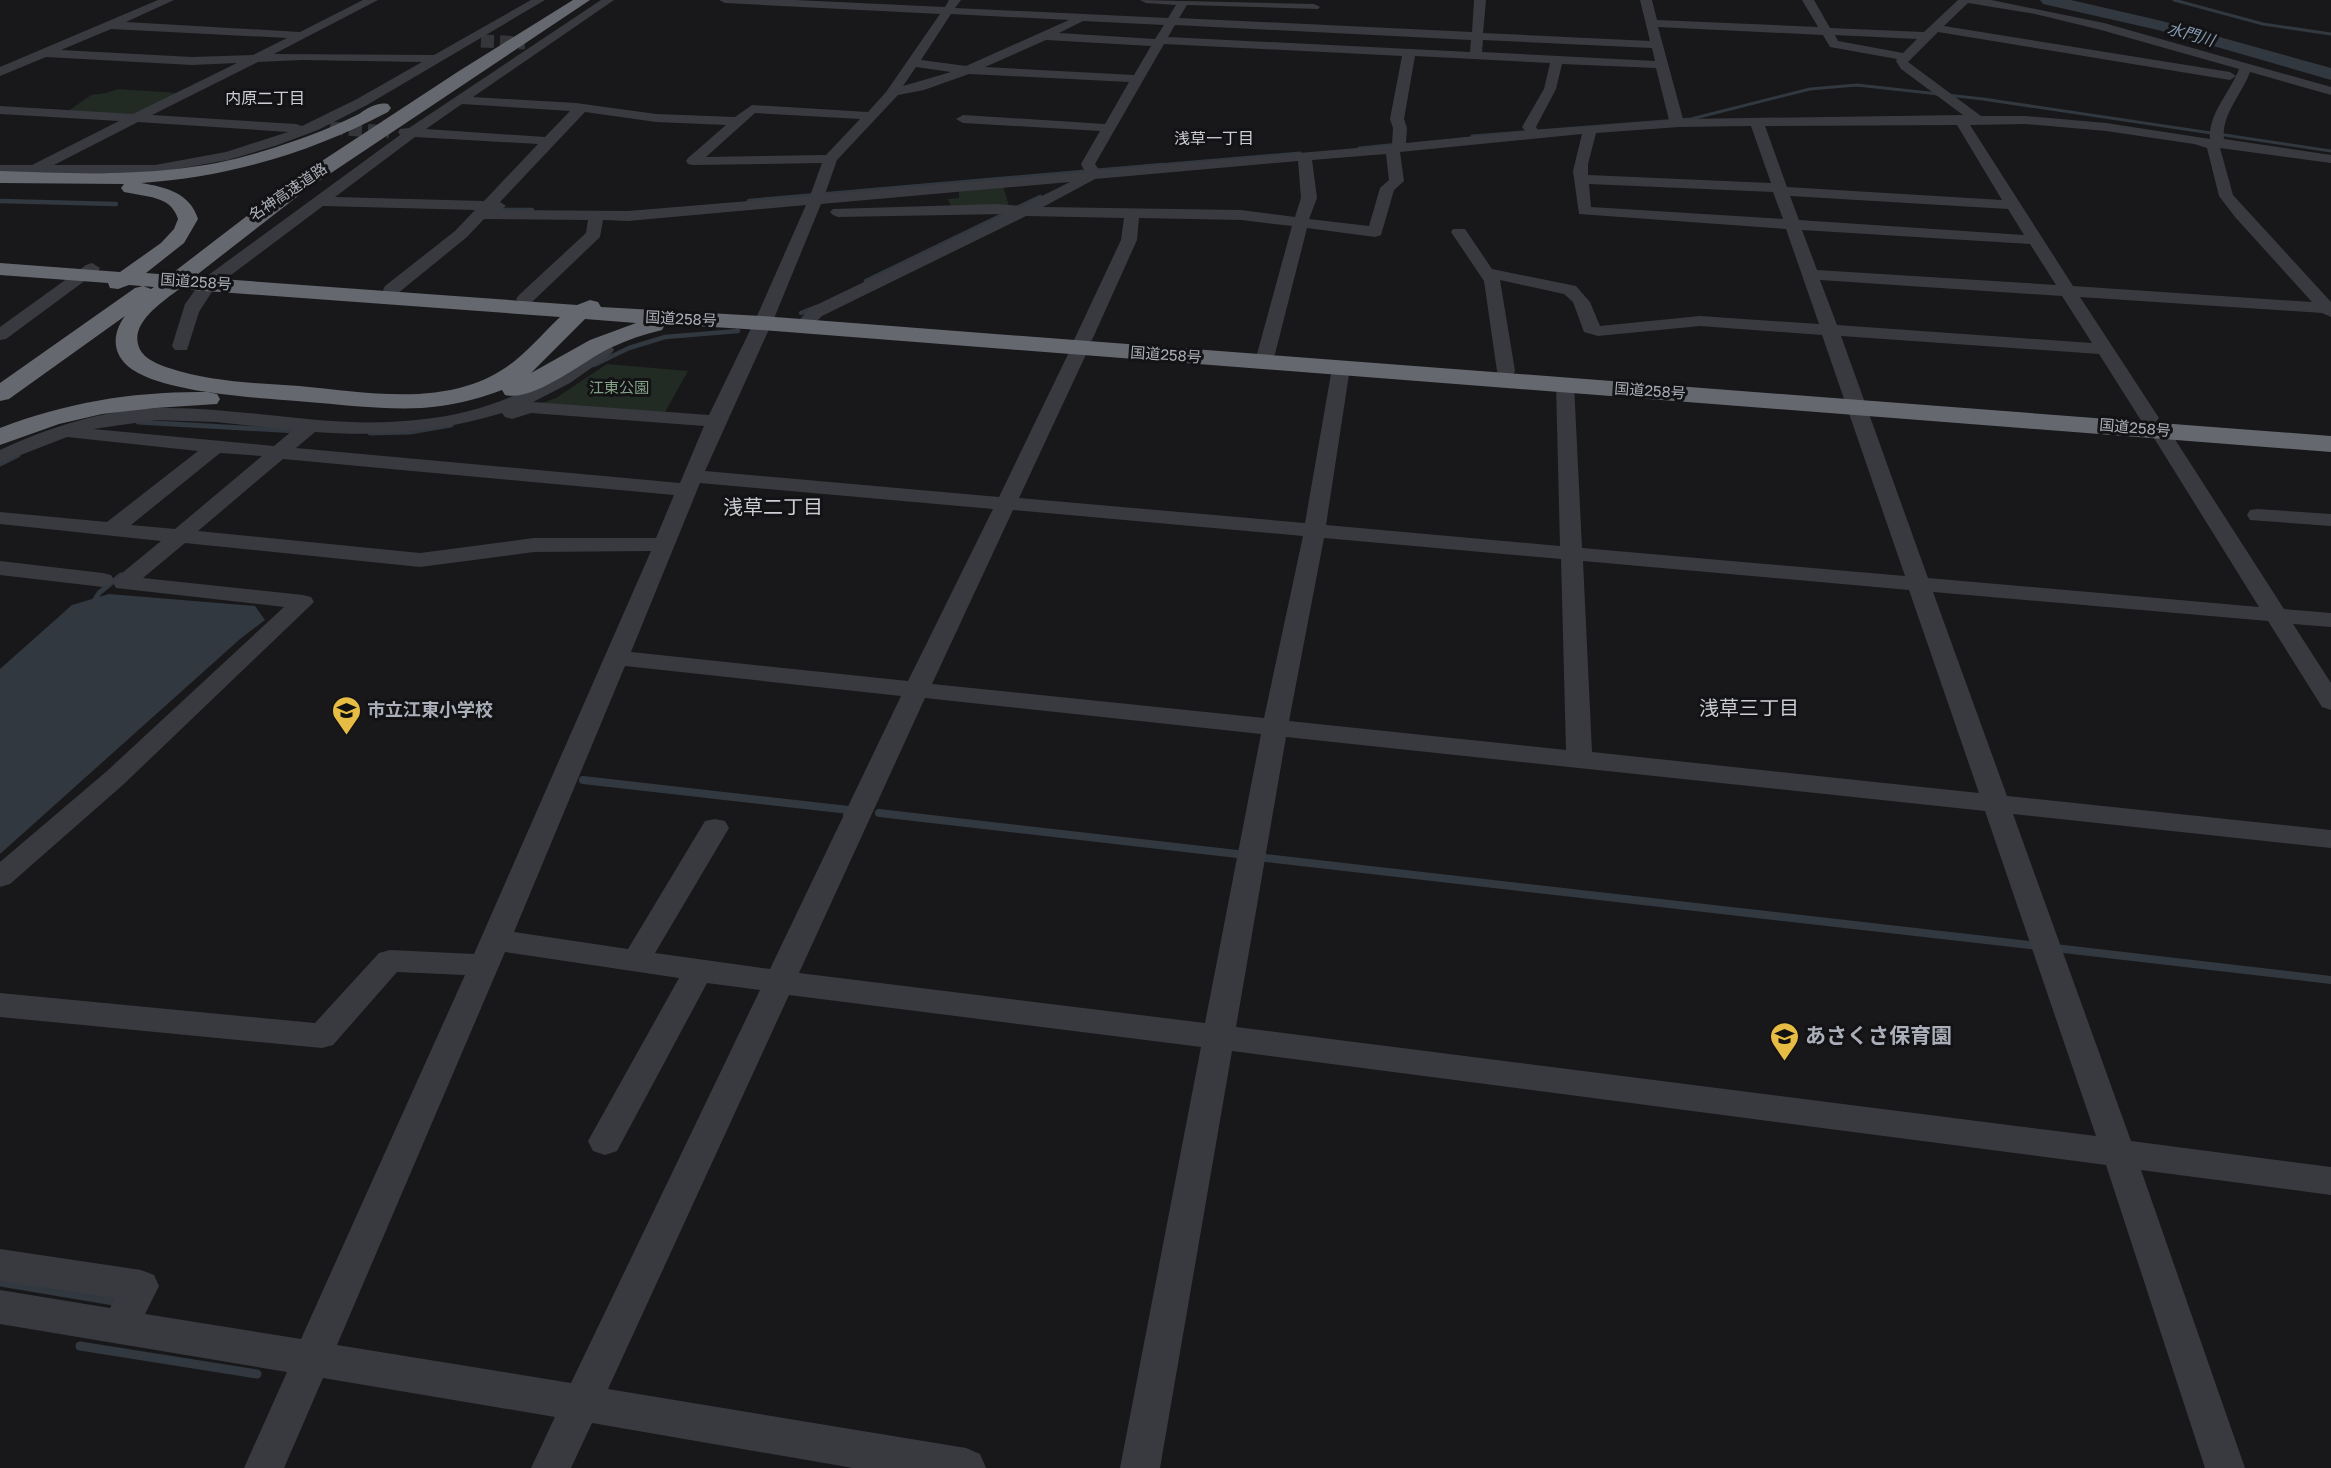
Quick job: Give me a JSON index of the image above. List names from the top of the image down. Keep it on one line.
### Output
{"streets":{"highway":["名神高速道路","国道258号"]},"districts":["内原二丁目","浅草一丁目","浅草二丁目","浅草三丁目"],"water":["水門川"],"parks":["江東公園"],"places":{"school or university":["市立江東小学校","あさくさ保育園"]}}
